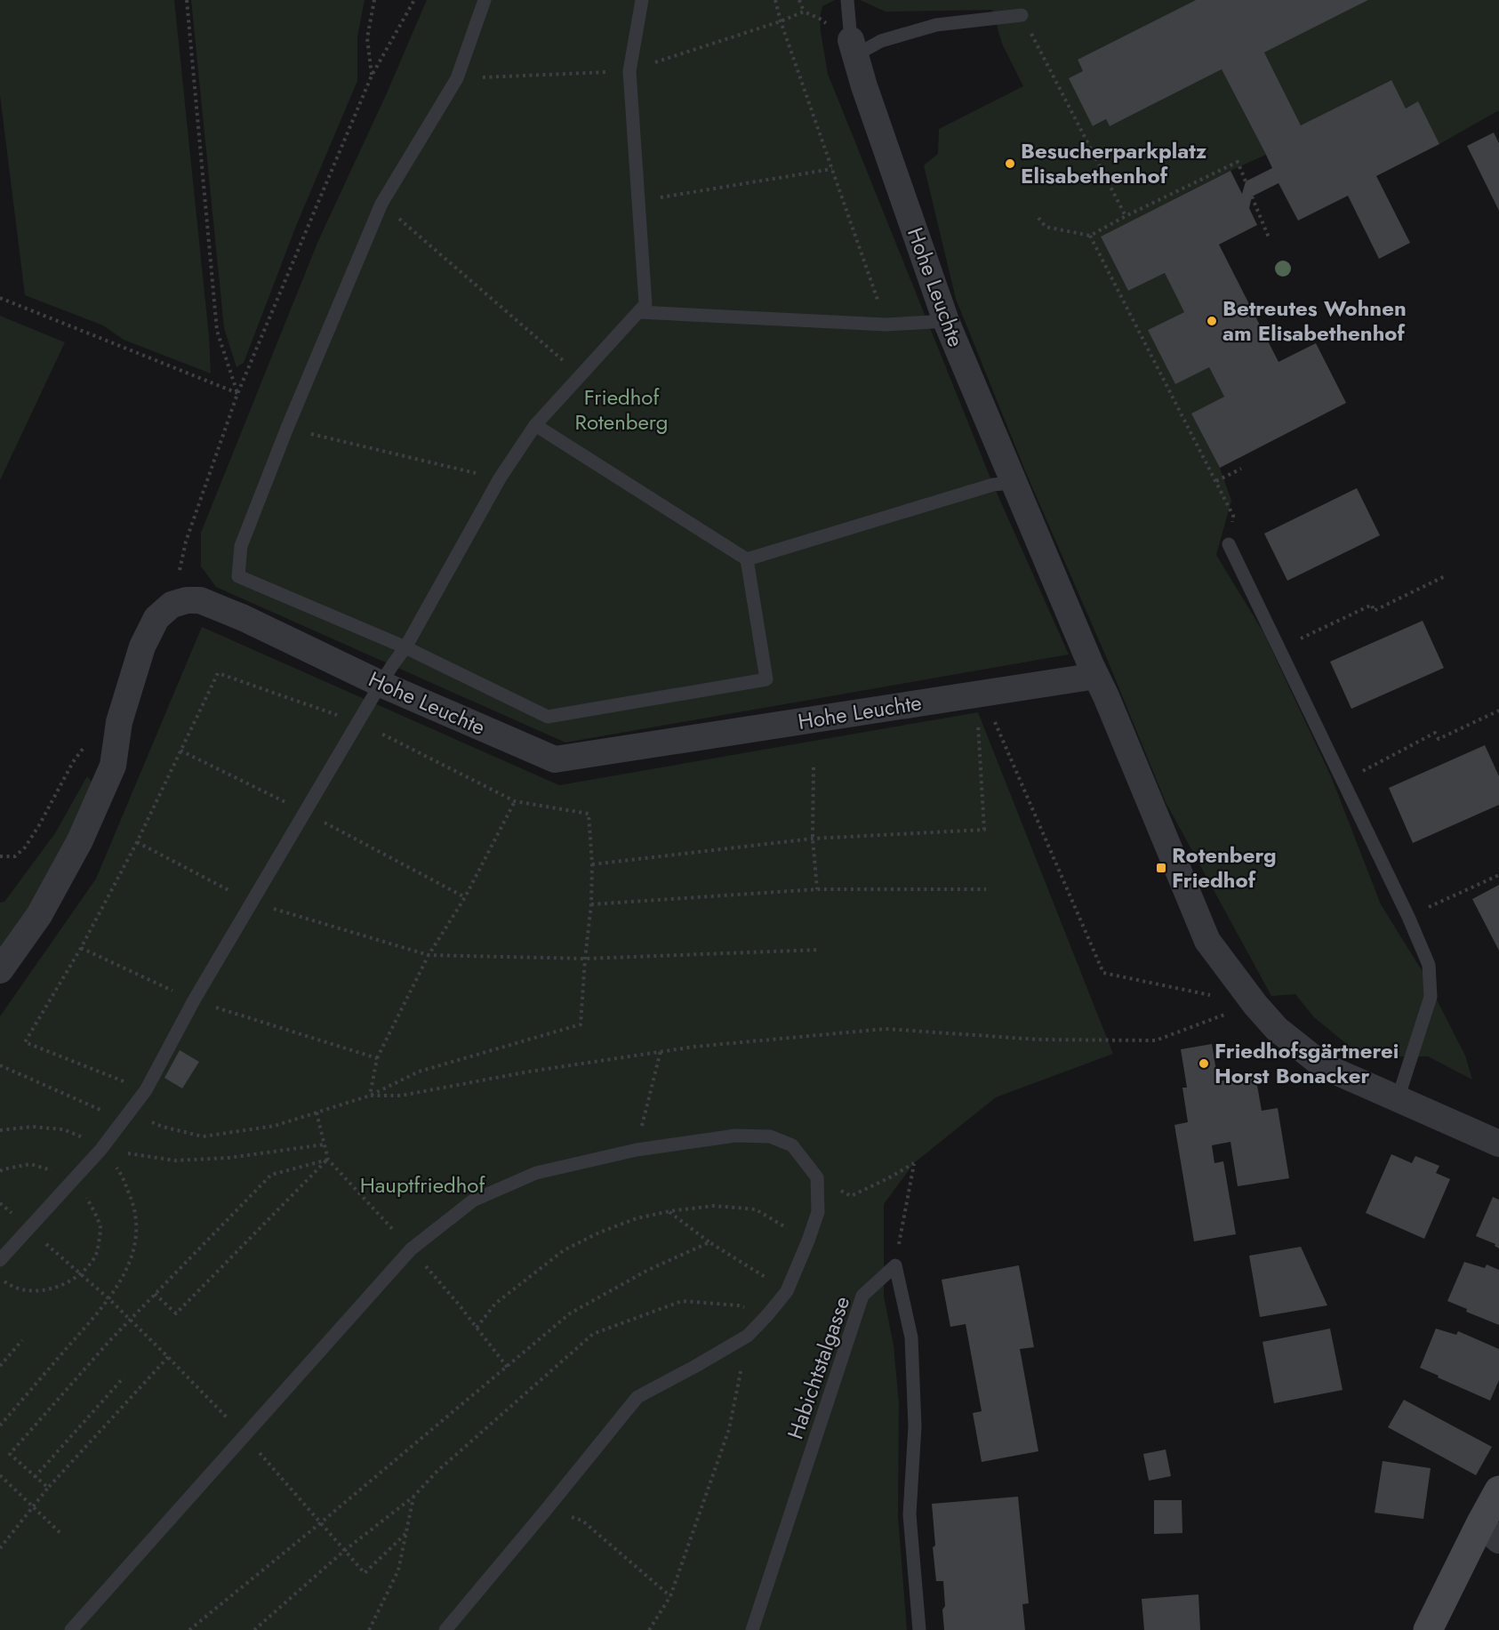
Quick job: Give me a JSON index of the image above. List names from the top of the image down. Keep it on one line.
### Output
{"streets":{"street":["Hohe Leuchte"],"lane":["Habichtstalgasse"]},"parks":["Friedhof Rotenberg","Hauptfriedhof"],"places":{"other":["Besucherparkplatz Elisabethenhof","Betreutes Wohnen am Elisabethenhof","Friedhofsgärtnerei Horst Bonacker"],"transit":["Rotenberg Friedhof"]}}
